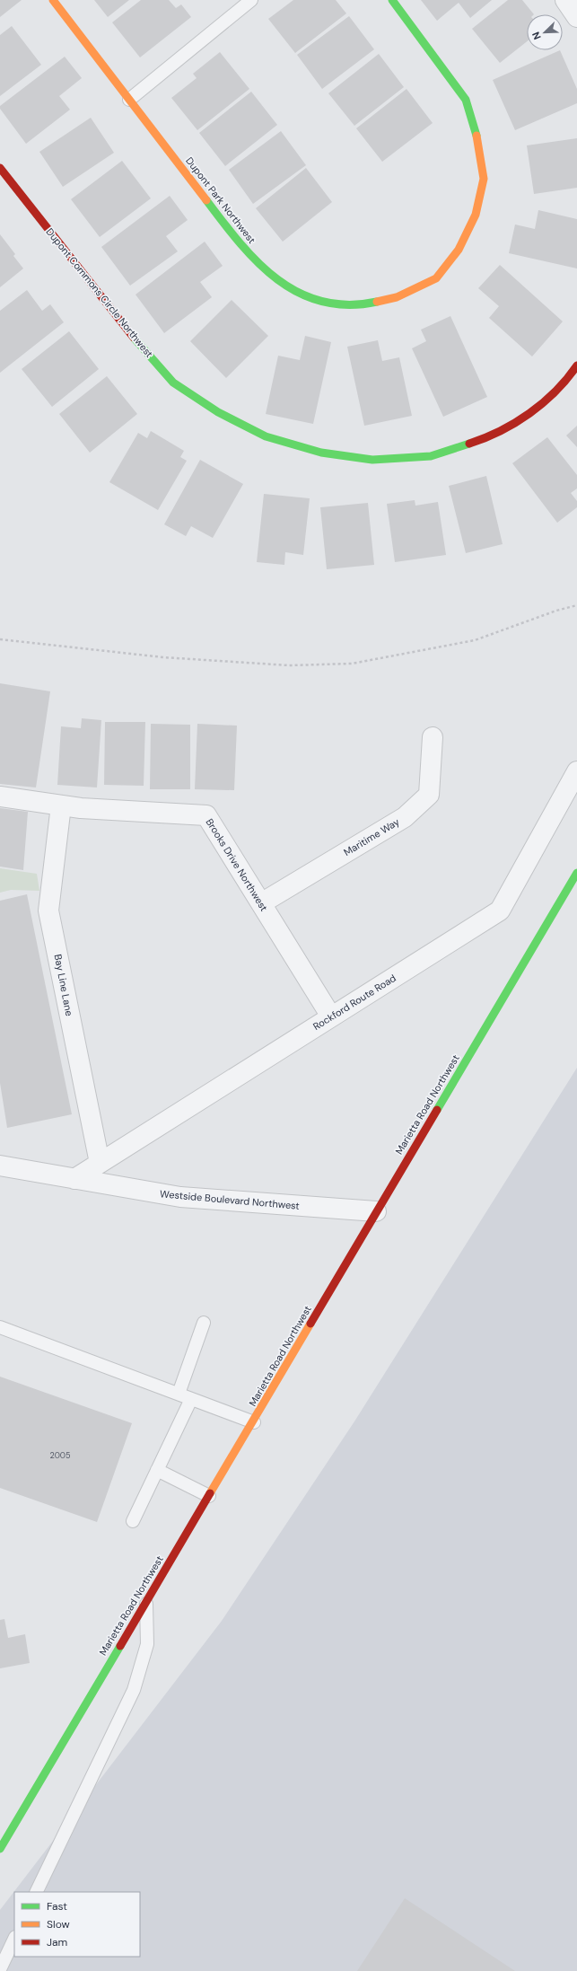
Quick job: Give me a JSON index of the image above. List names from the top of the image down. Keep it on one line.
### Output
{"streets":{"street":["Dupont Park Northwest","Dupont Commons Circle Northwest","Maritime Way","Brooks Drive Northwest","Bay Line Lane","Rockford Route Road","Marietta Road Northwest","Westside Boulevard Northwest"]},"crossings":[["Maritime Way","Brooks Drive Northwest"],["Brooks Drive Northwest","Bay Line Lane"],["Brooks Drive Northwest","Rockford Route Road"],["Bay Line Lane","Rockford Route Road"],["Rockford Route Road","Westside Boulevard Northwest"],["Marietta Road Northwest","Westside Boulevard Northwest"]],"house_numbers":["2005"],"legend":["Fast","Slow","Jam"],"north":"bottom left"}
